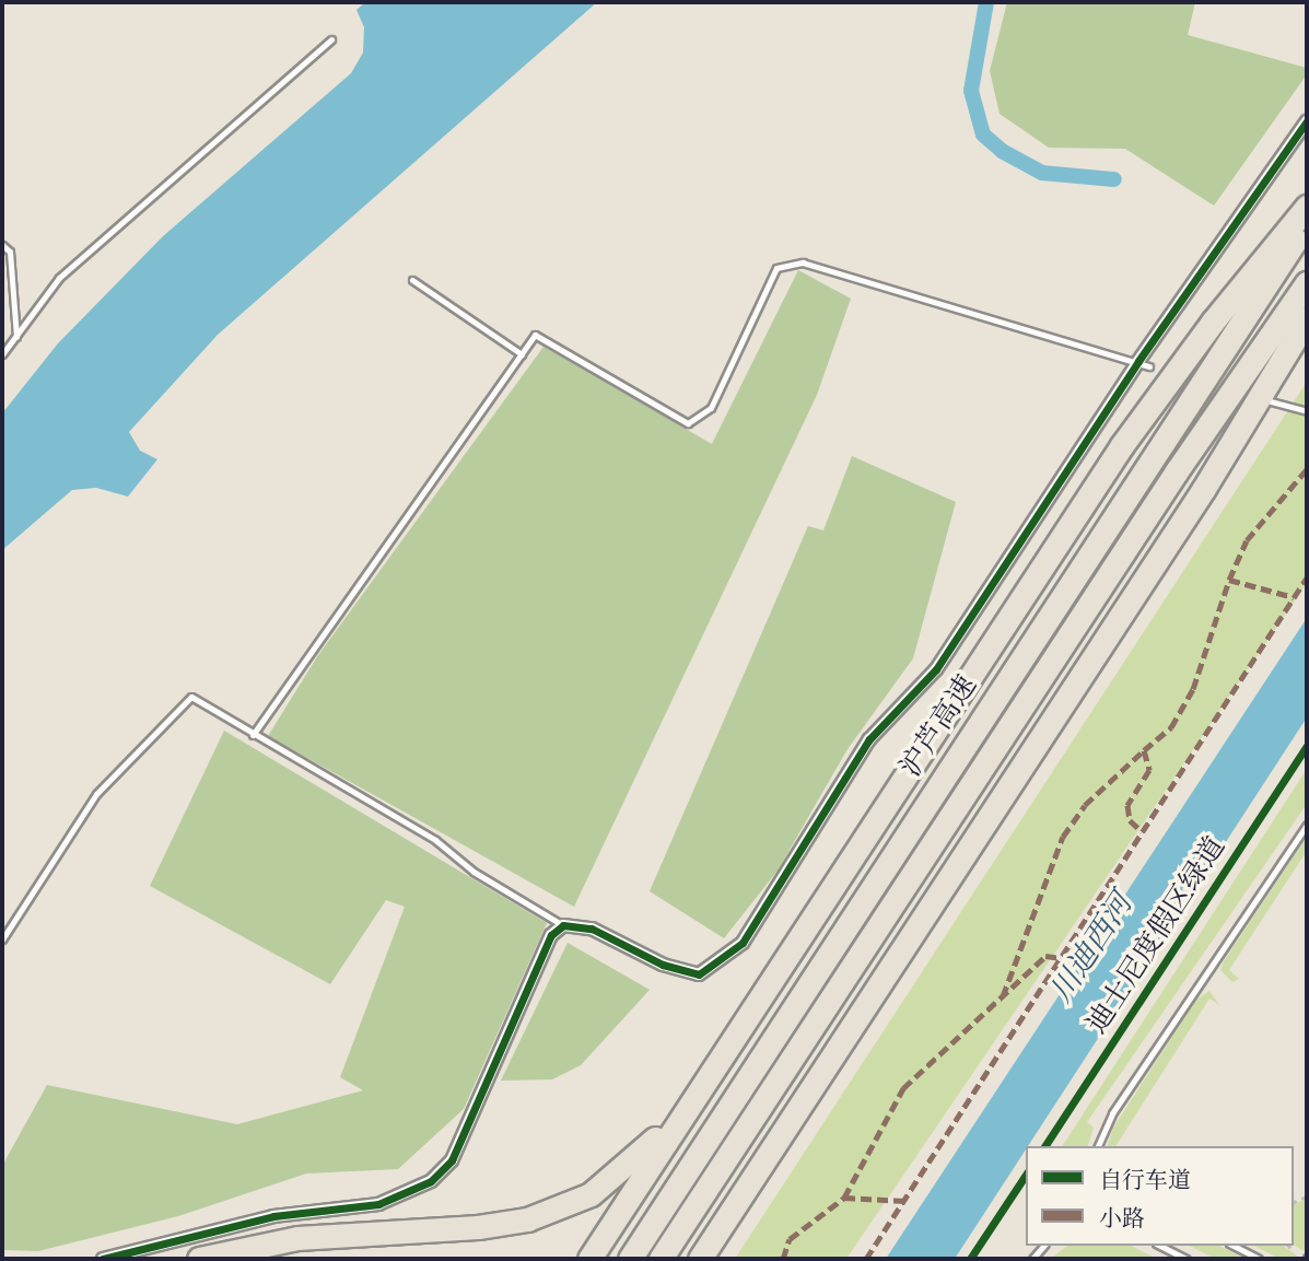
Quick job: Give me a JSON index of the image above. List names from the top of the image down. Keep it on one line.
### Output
{"streets":{"highway":["沪芦高速"],"cycle path":["迪士尼度假区绿道"]},"water":["川迪西河"],"legend":["自行车道","小路"]}
